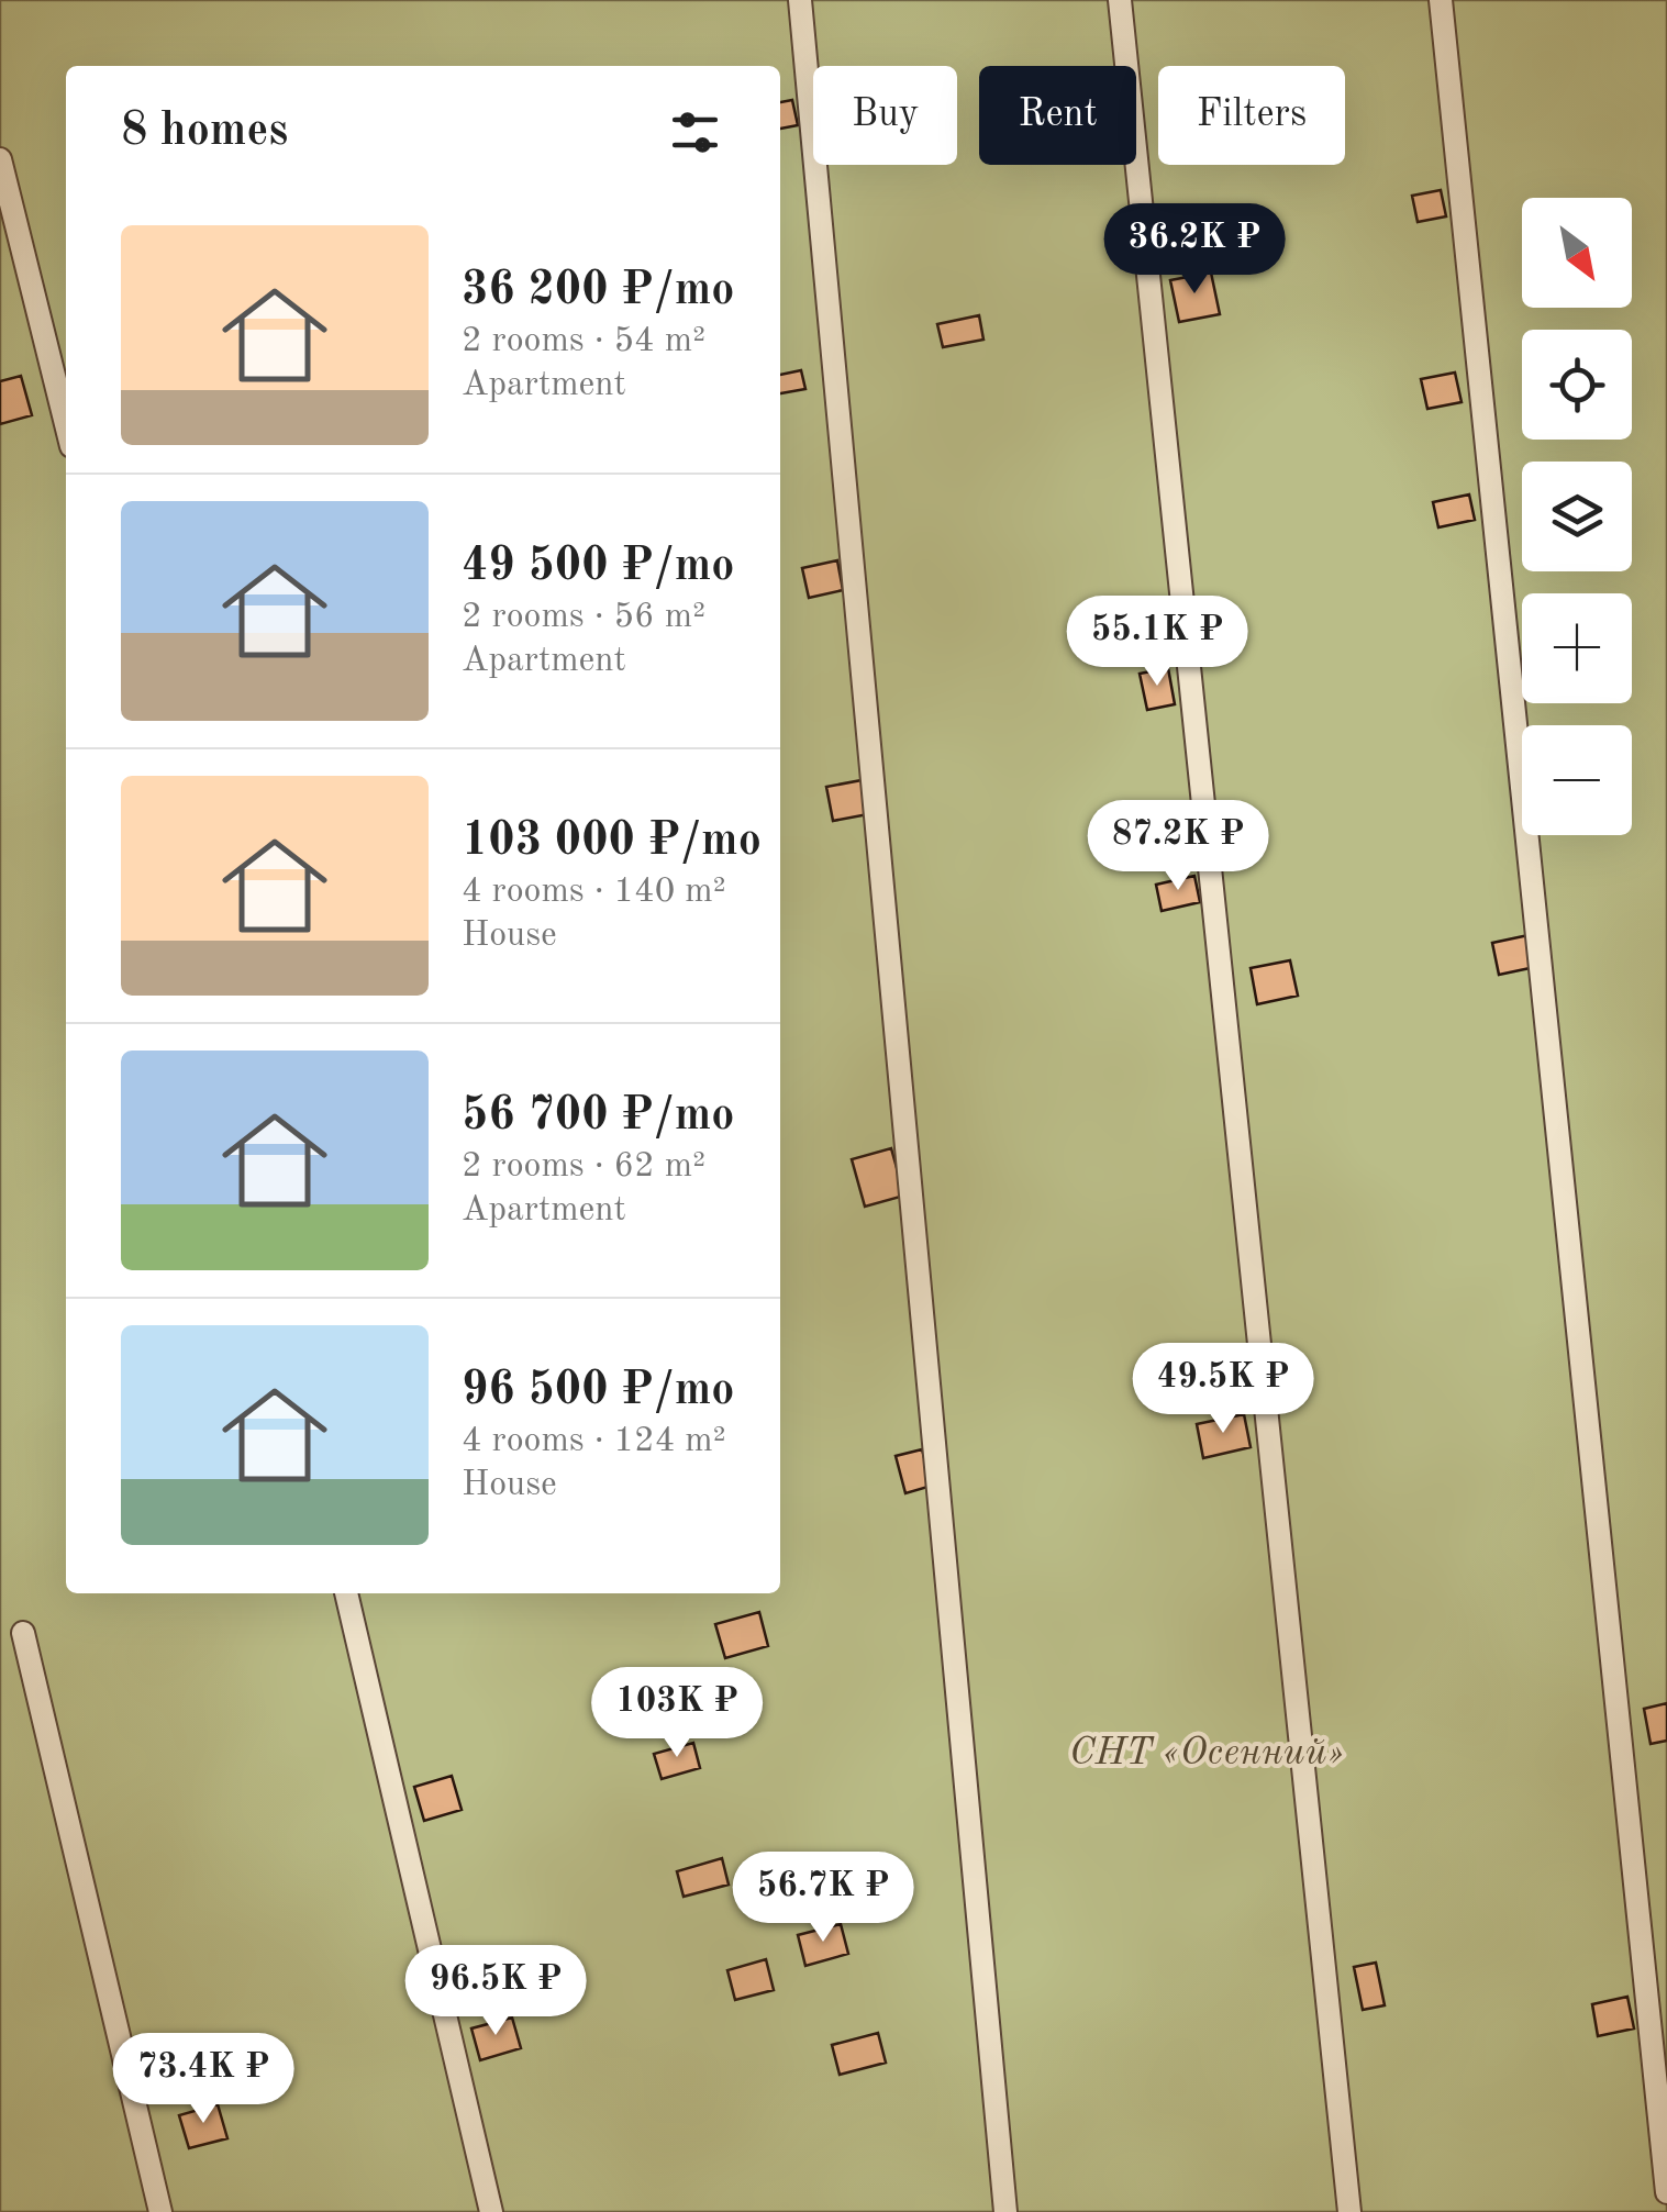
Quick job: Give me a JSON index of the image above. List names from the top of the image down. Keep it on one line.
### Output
{"parks":["СНТ «Осенний»"],"north":"bottom right","page":{"chip":["Buy","Rent","Filters"],"heading":"8 homes","map_buttons":["+","−"],"list":[{"name":"36 200 ₽/mo","note":"2 rooms · 54 m² · Apartment"},{"name":"49 500 ₽/mo","note":"2 rooms · 56 m² · Apartment"},{"name":"103 000 ₽/mo","note":"4 rooms · 140 m² · House"},{"name":"56 700 ₽/mo","note":"2 rooms · 62 m² · Apartment"},{"name":"96 500 ₽/mo","note":"4 rooms · 124 m² · House"}],"price":["36.2K ₽","55.1K ₽","87.2K ₽","49.5K ₽","103K ₽","56.7K ₽","96.5K ₽","73.4K ₽"]}}
